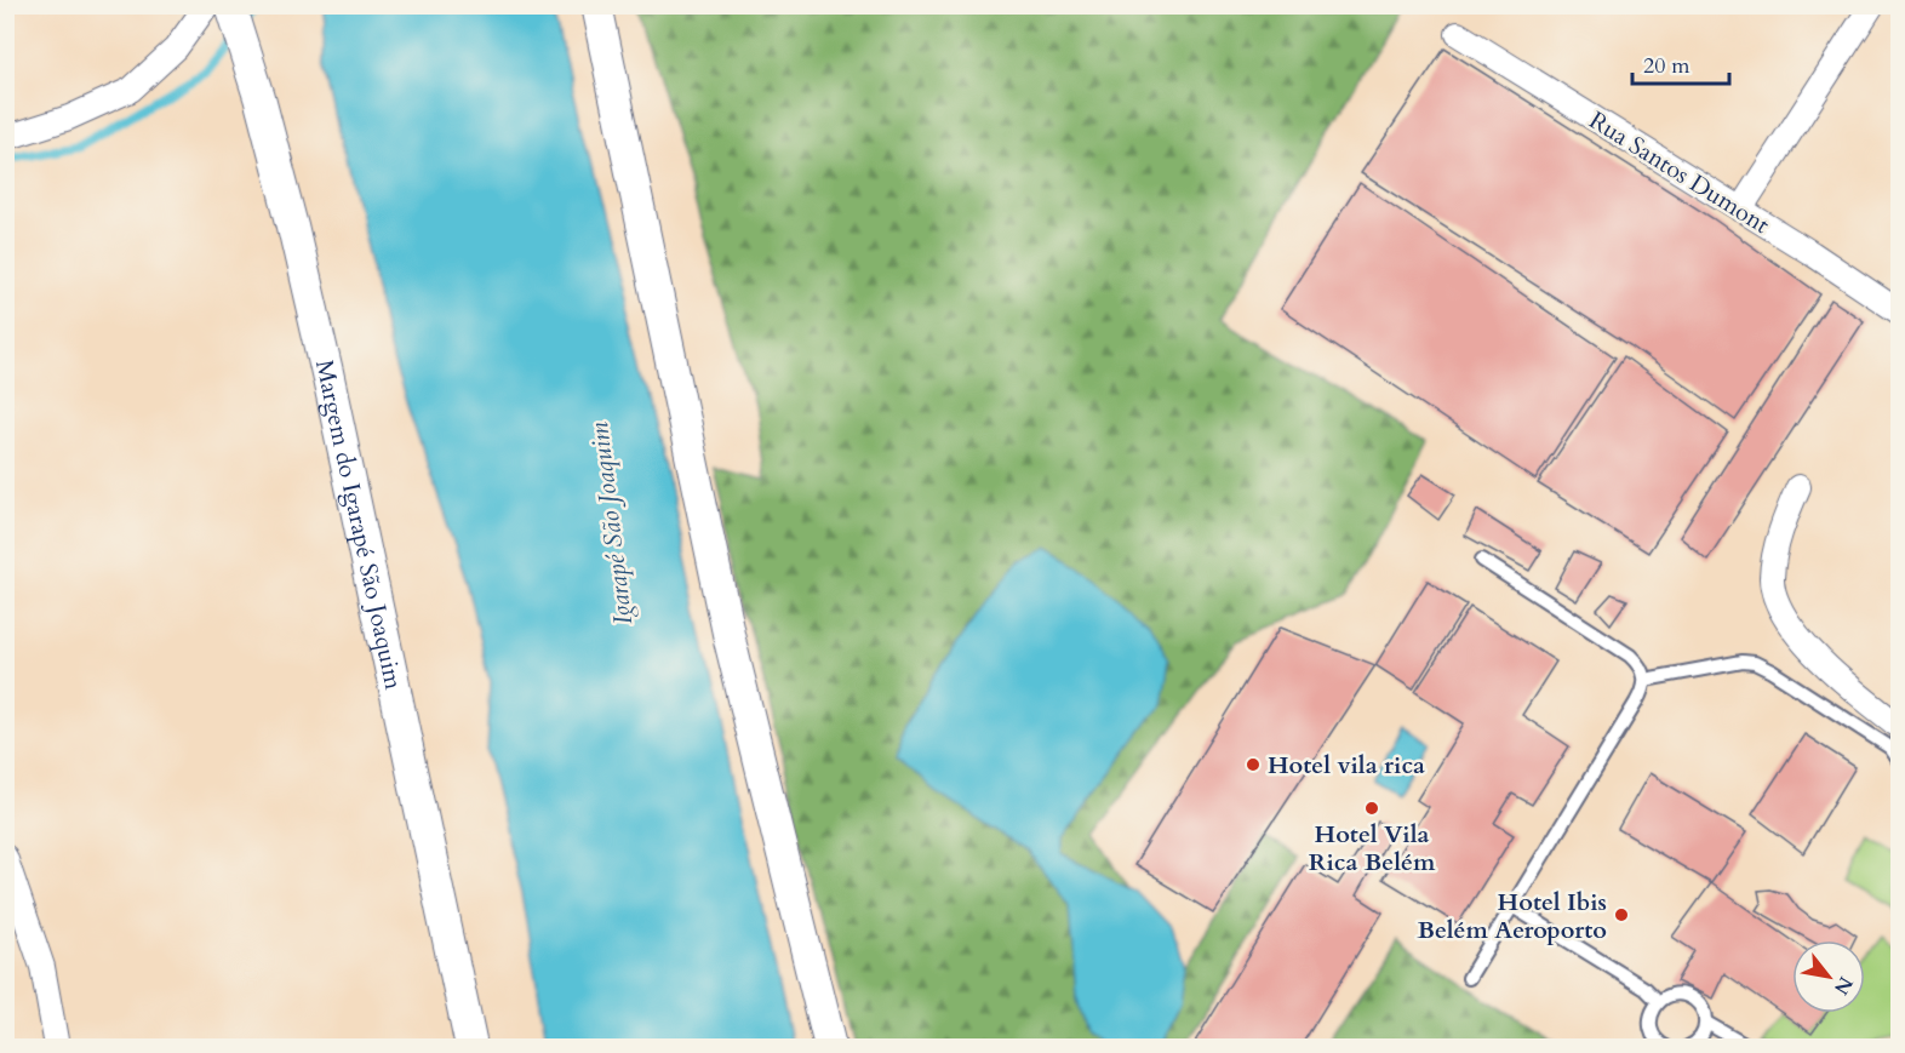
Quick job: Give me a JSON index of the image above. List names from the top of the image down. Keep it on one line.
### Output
{"streets":{"street":["Rua Santos Dumont","Margem do Igarapé São Joaquim"]},"water":["Igarapé São Joaquim"],"places":["Hotel vila rica","Hotel Vila Rica Belém","Hotel Ibis Belém Aeroporto"],"scale_bar":"20 m","north":"bottom right"}
